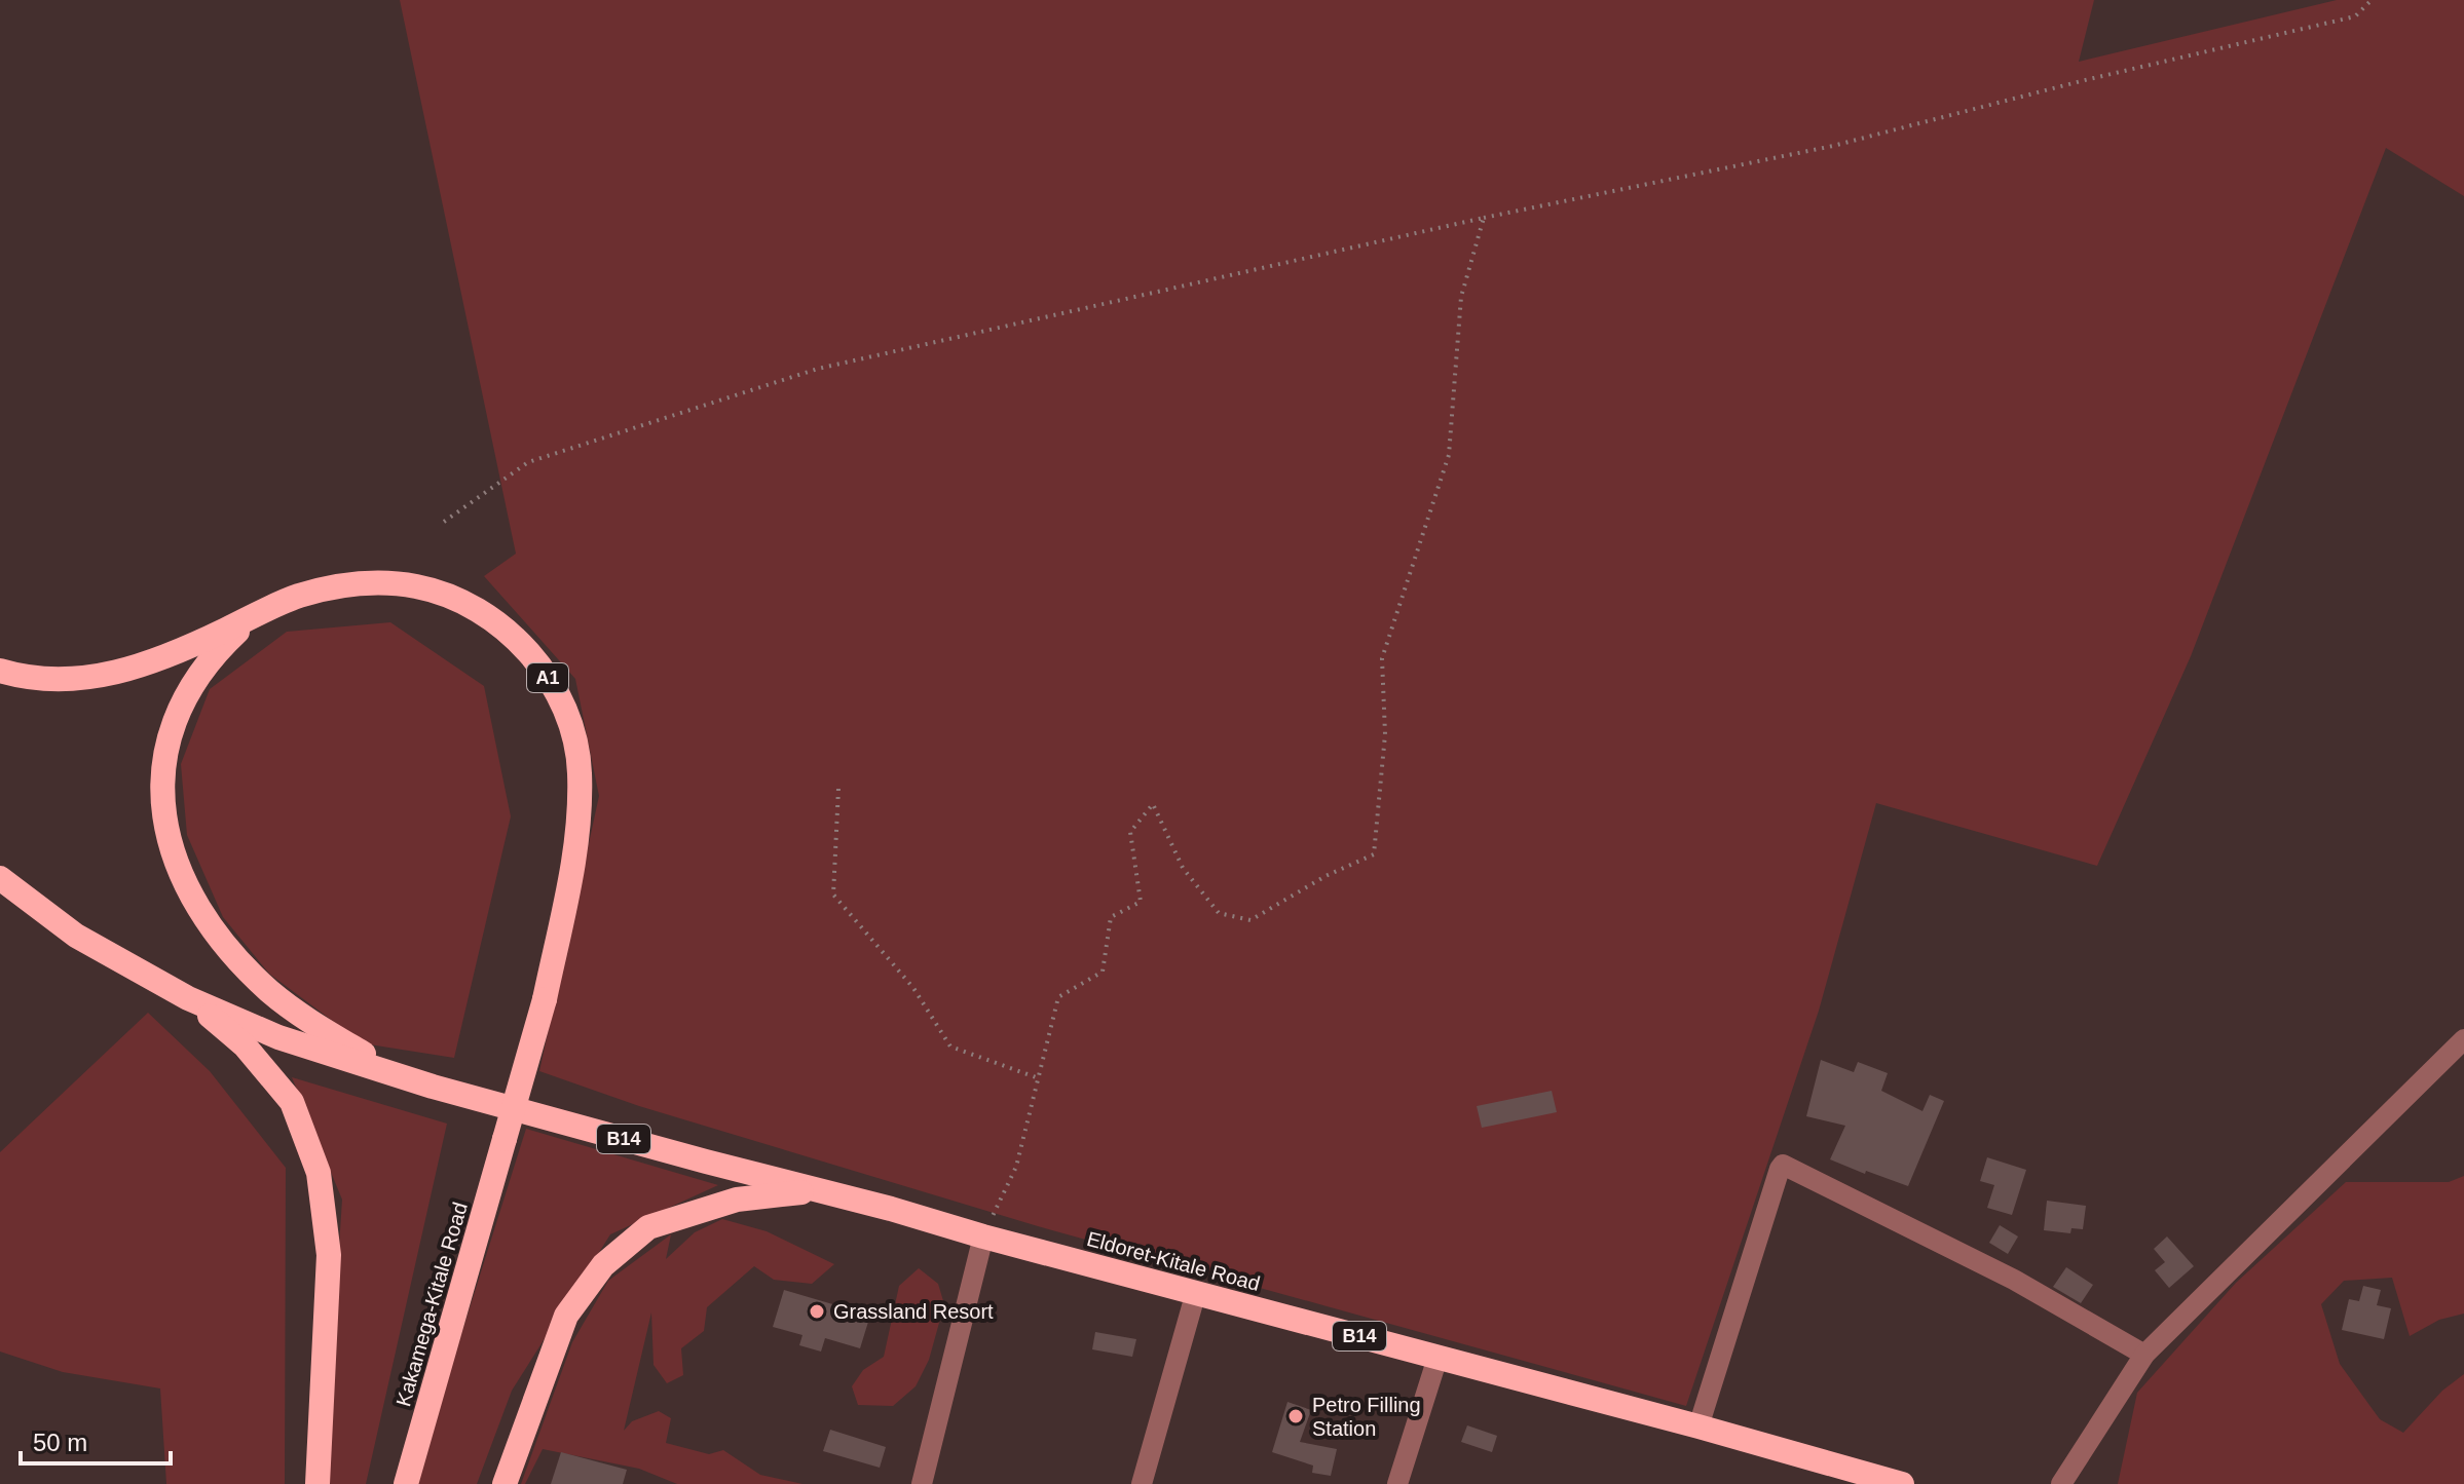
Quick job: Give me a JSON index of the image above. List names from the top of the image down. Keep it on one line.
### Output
{"streets":{"highway":["A1","B14","Eldoret-Kitale Road","Kakamega-Kitale Road"]},"crossings":[["A1","Eldoret-Kitale Road"],["A1","Kakamega-Kitale Road"]],"places":["Grassland Resort","Petro Filling Station"],"scale_bar":"50 m"}
